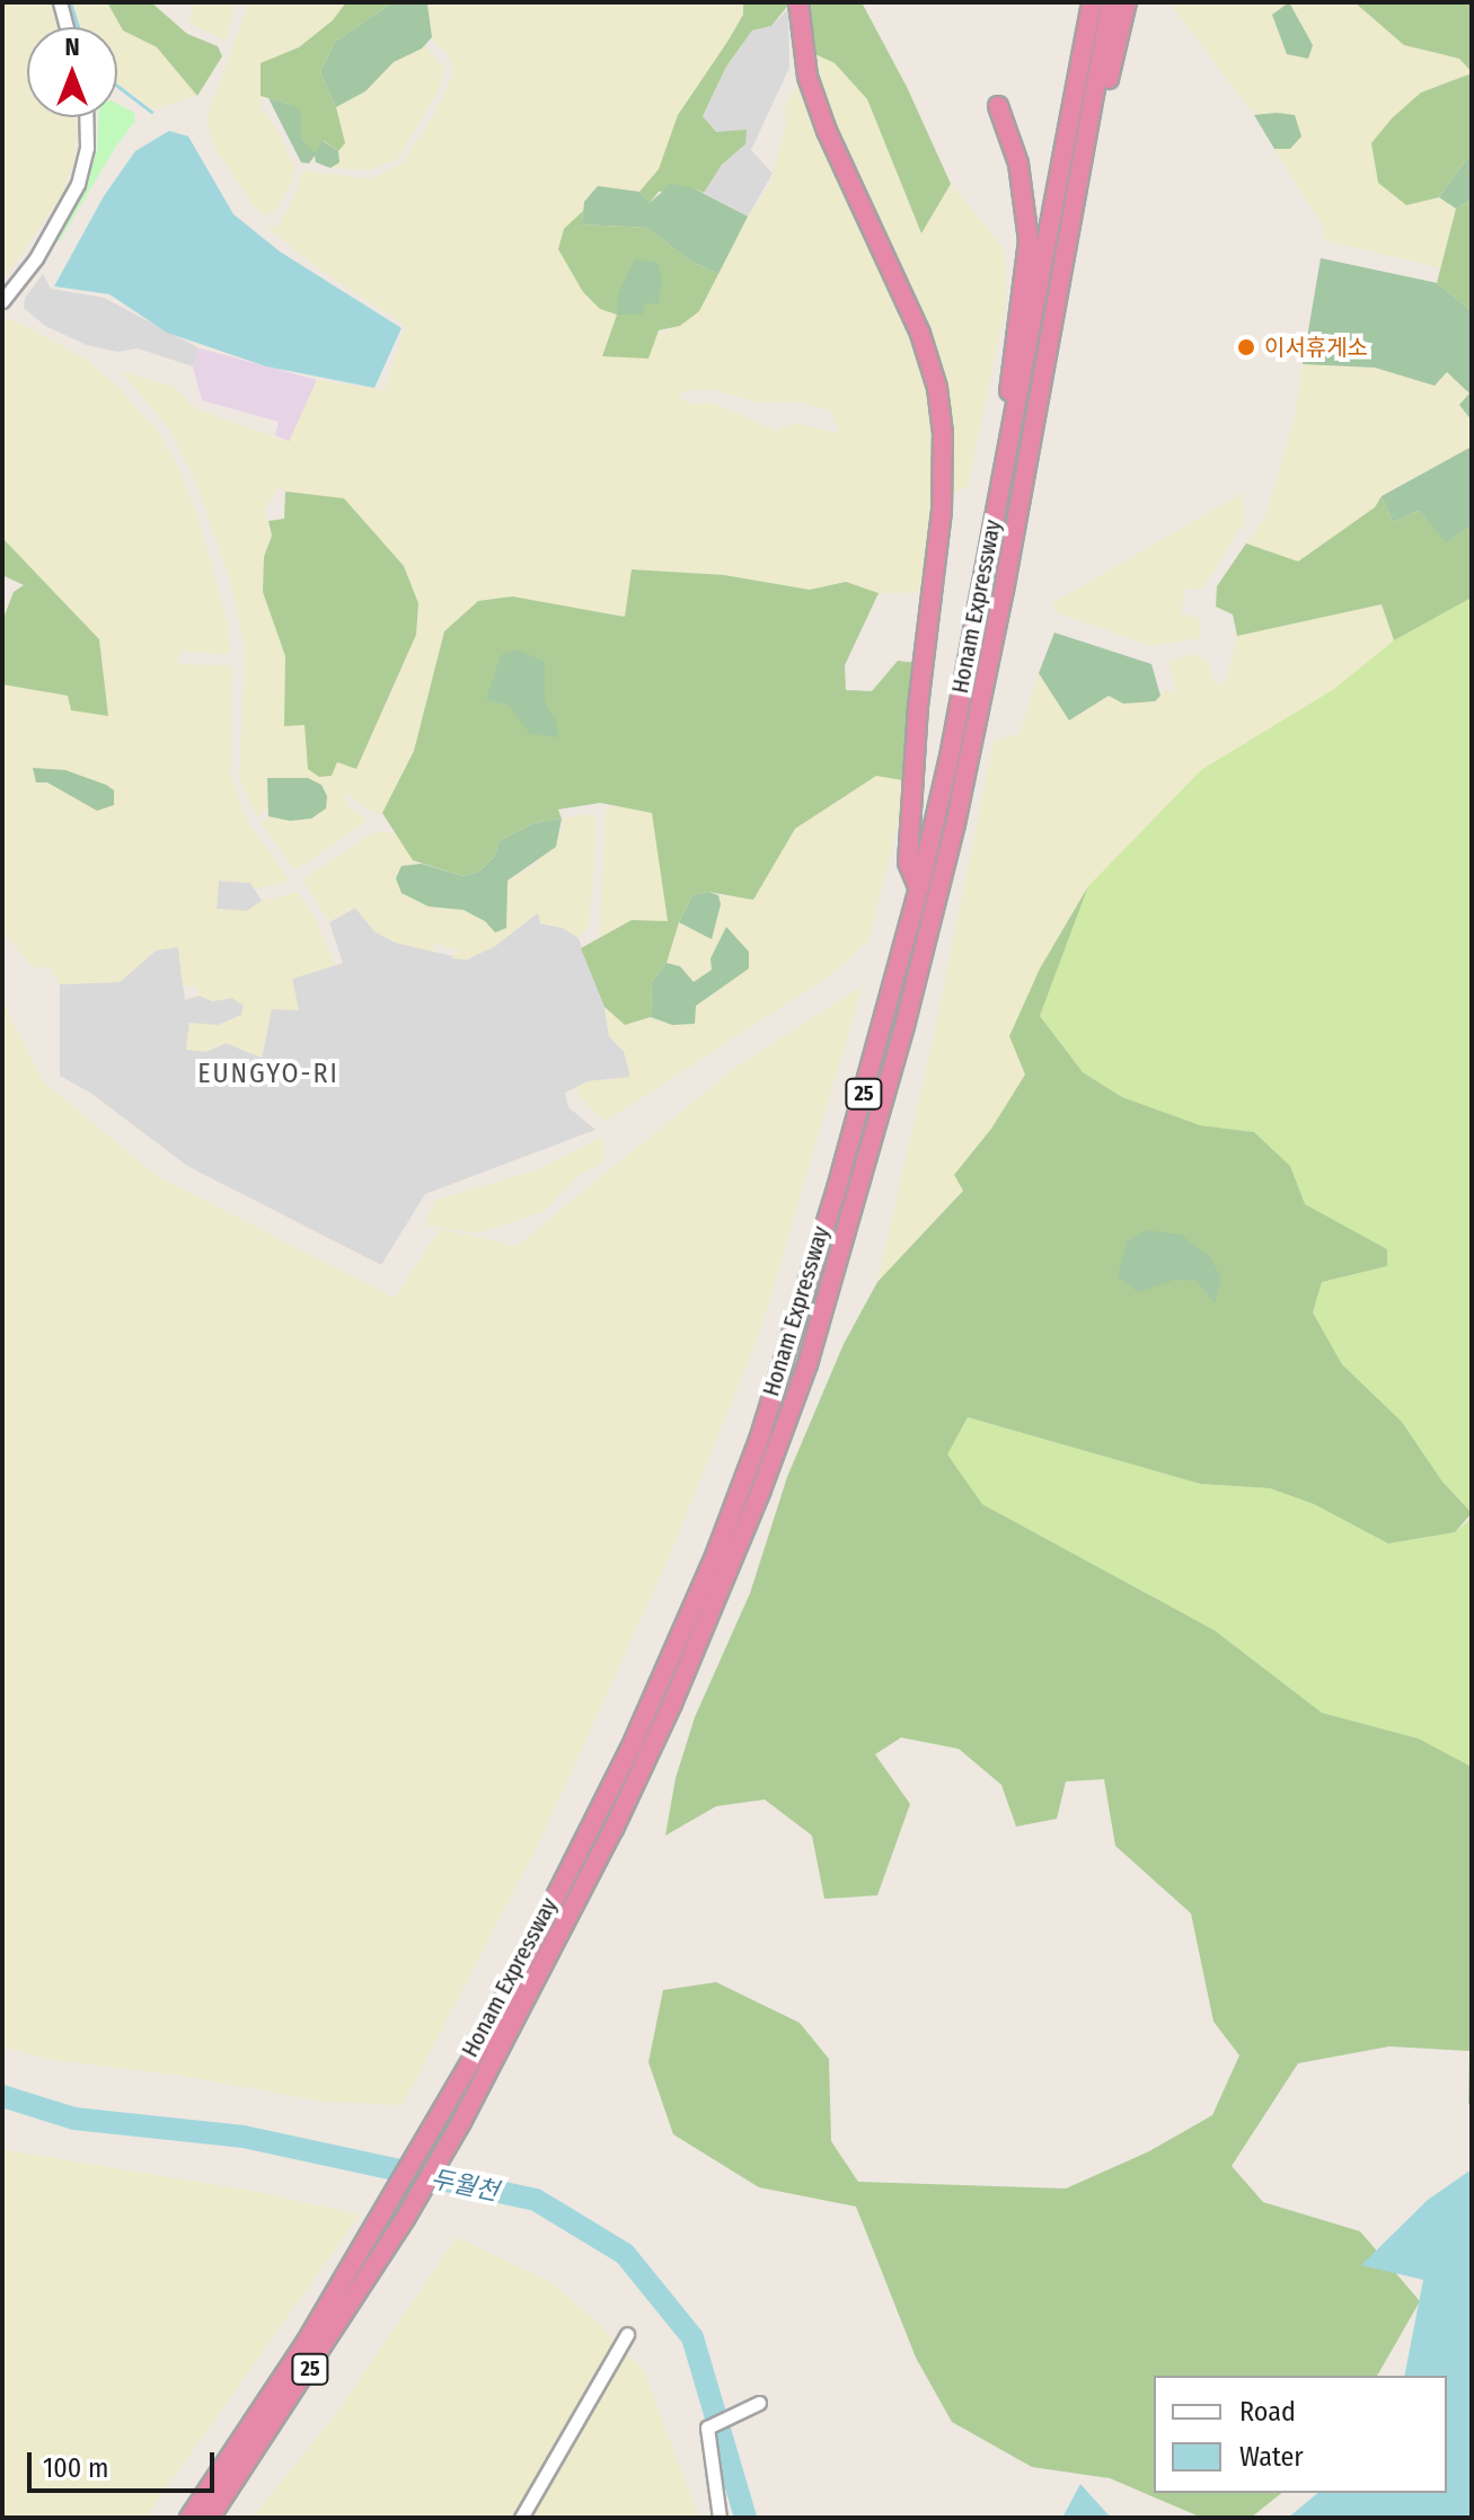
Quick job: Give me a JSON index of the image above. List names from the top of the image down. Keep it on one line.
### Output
{"streets":{"highway":["Honam Expressway","25"]},"districts":["EUNGYO-RI"],"water":["두월천"],"places":["이서휴게소"],"legend":["Road","Water"],"scale_bar":"100 m","north":"top"}
